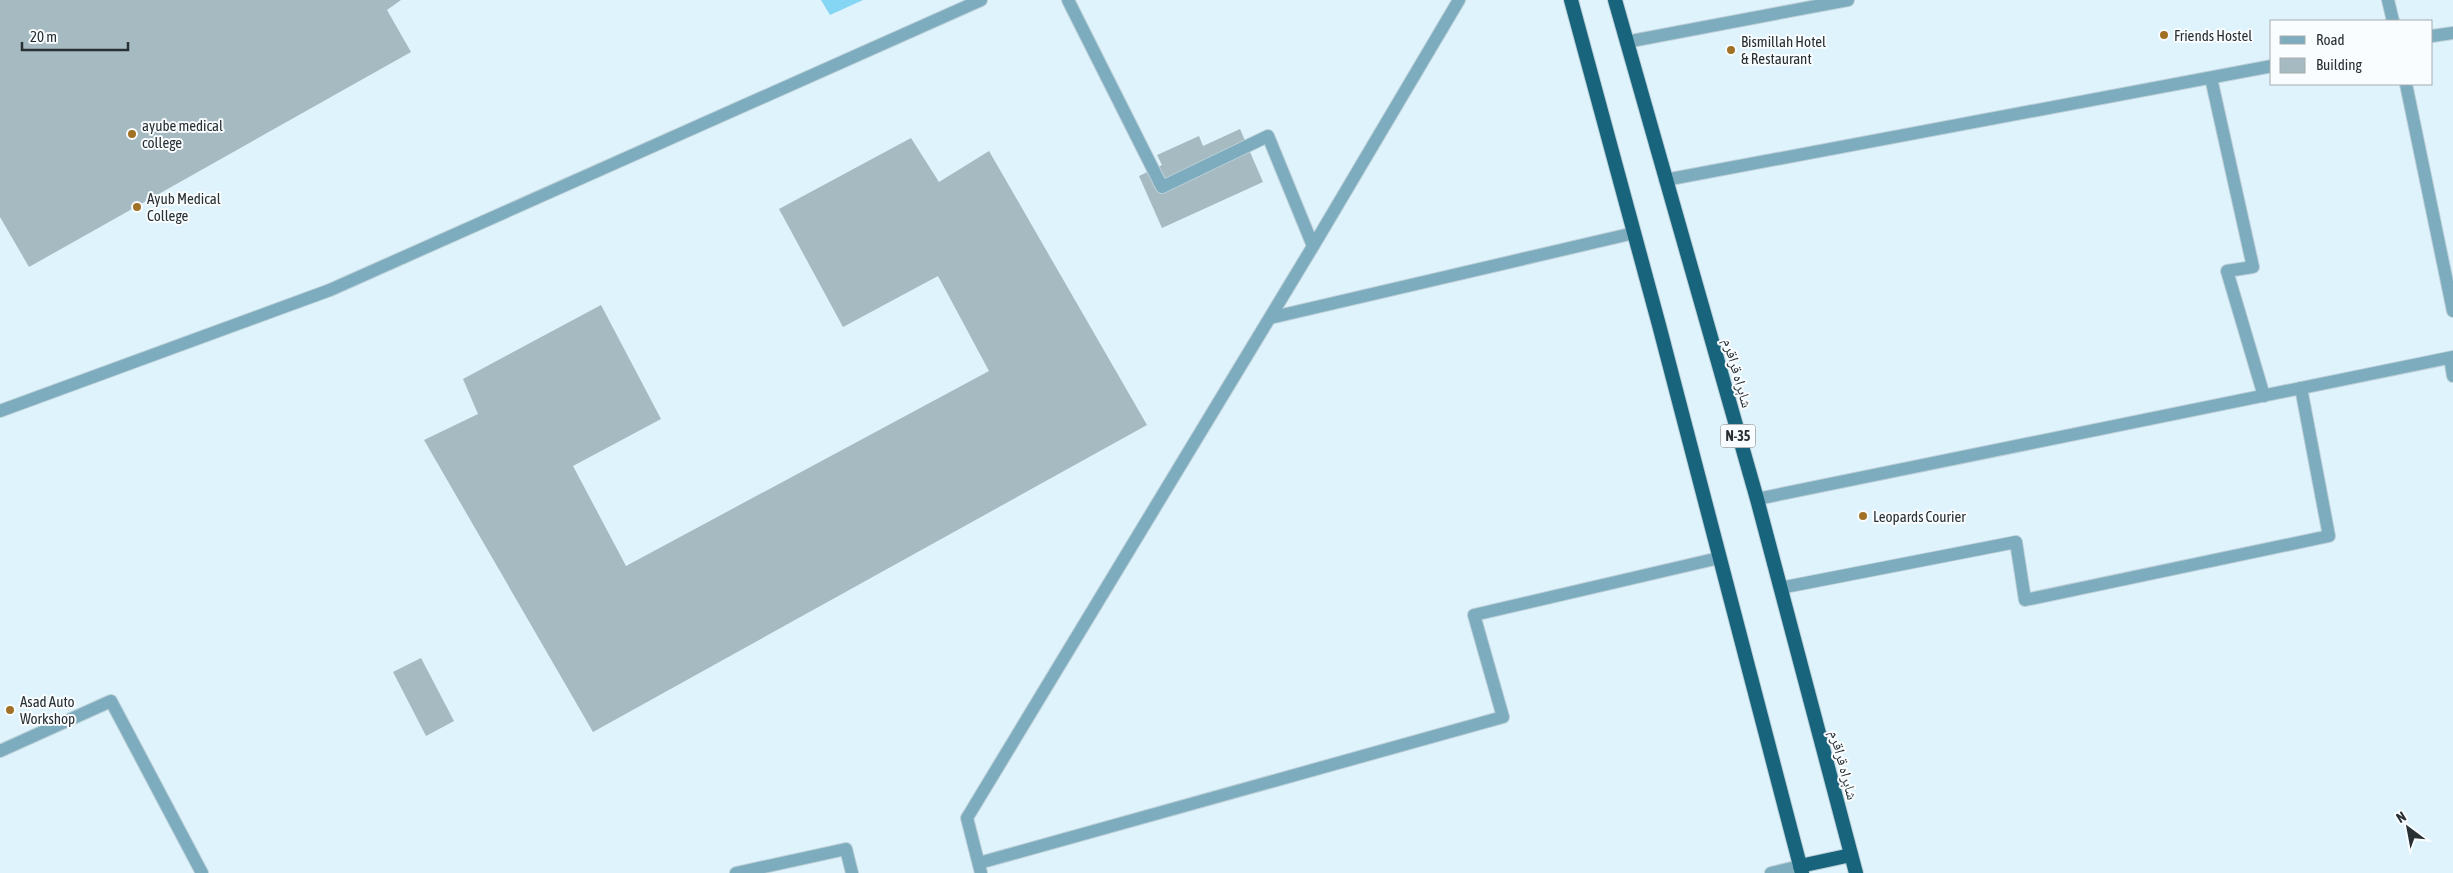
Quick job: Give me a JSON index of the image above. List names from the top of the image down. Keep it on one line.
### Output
{"streets":{"highway":["شاہراہ قراقرم","N-35"]},"places":["Friends Hostel","Bismillah Hotel & Restaurant","ayube medical college","Ayub Medical College","Leopards Courier","Asad Auto Workshop"],"legend":["Road","Building"],"scale_bar":"20 m","north":"top left"}
